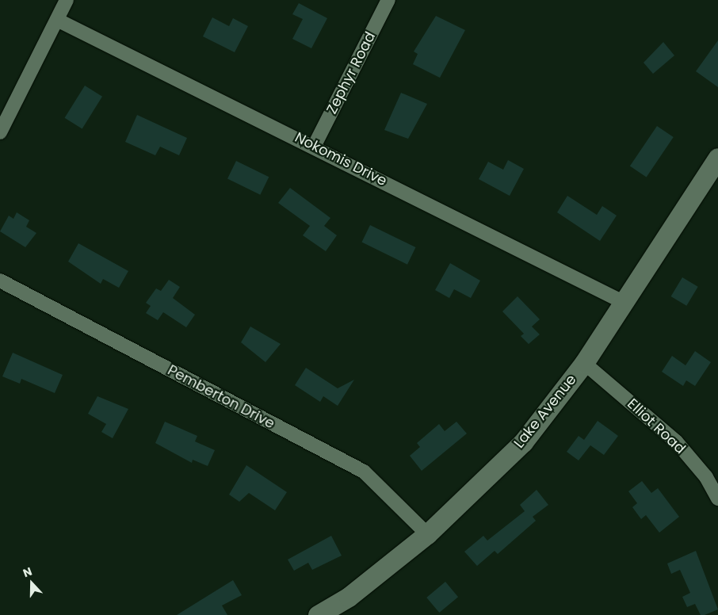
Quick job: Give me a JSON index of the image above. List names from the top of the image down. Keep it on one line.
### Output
{"streets":{"street":["Zephyr Road","Nokomis Drive","Pemberton Drive","Lake Avenue","Elliot Road"]},"crossings":[["Zephyr Road","Nokomis Drive"],["Nokomis Drive","Lake Avenue"],["Pemberton Drive","Lake Avenue"],["Lake Avenue","Elliot Road"]],"north":"top"}
